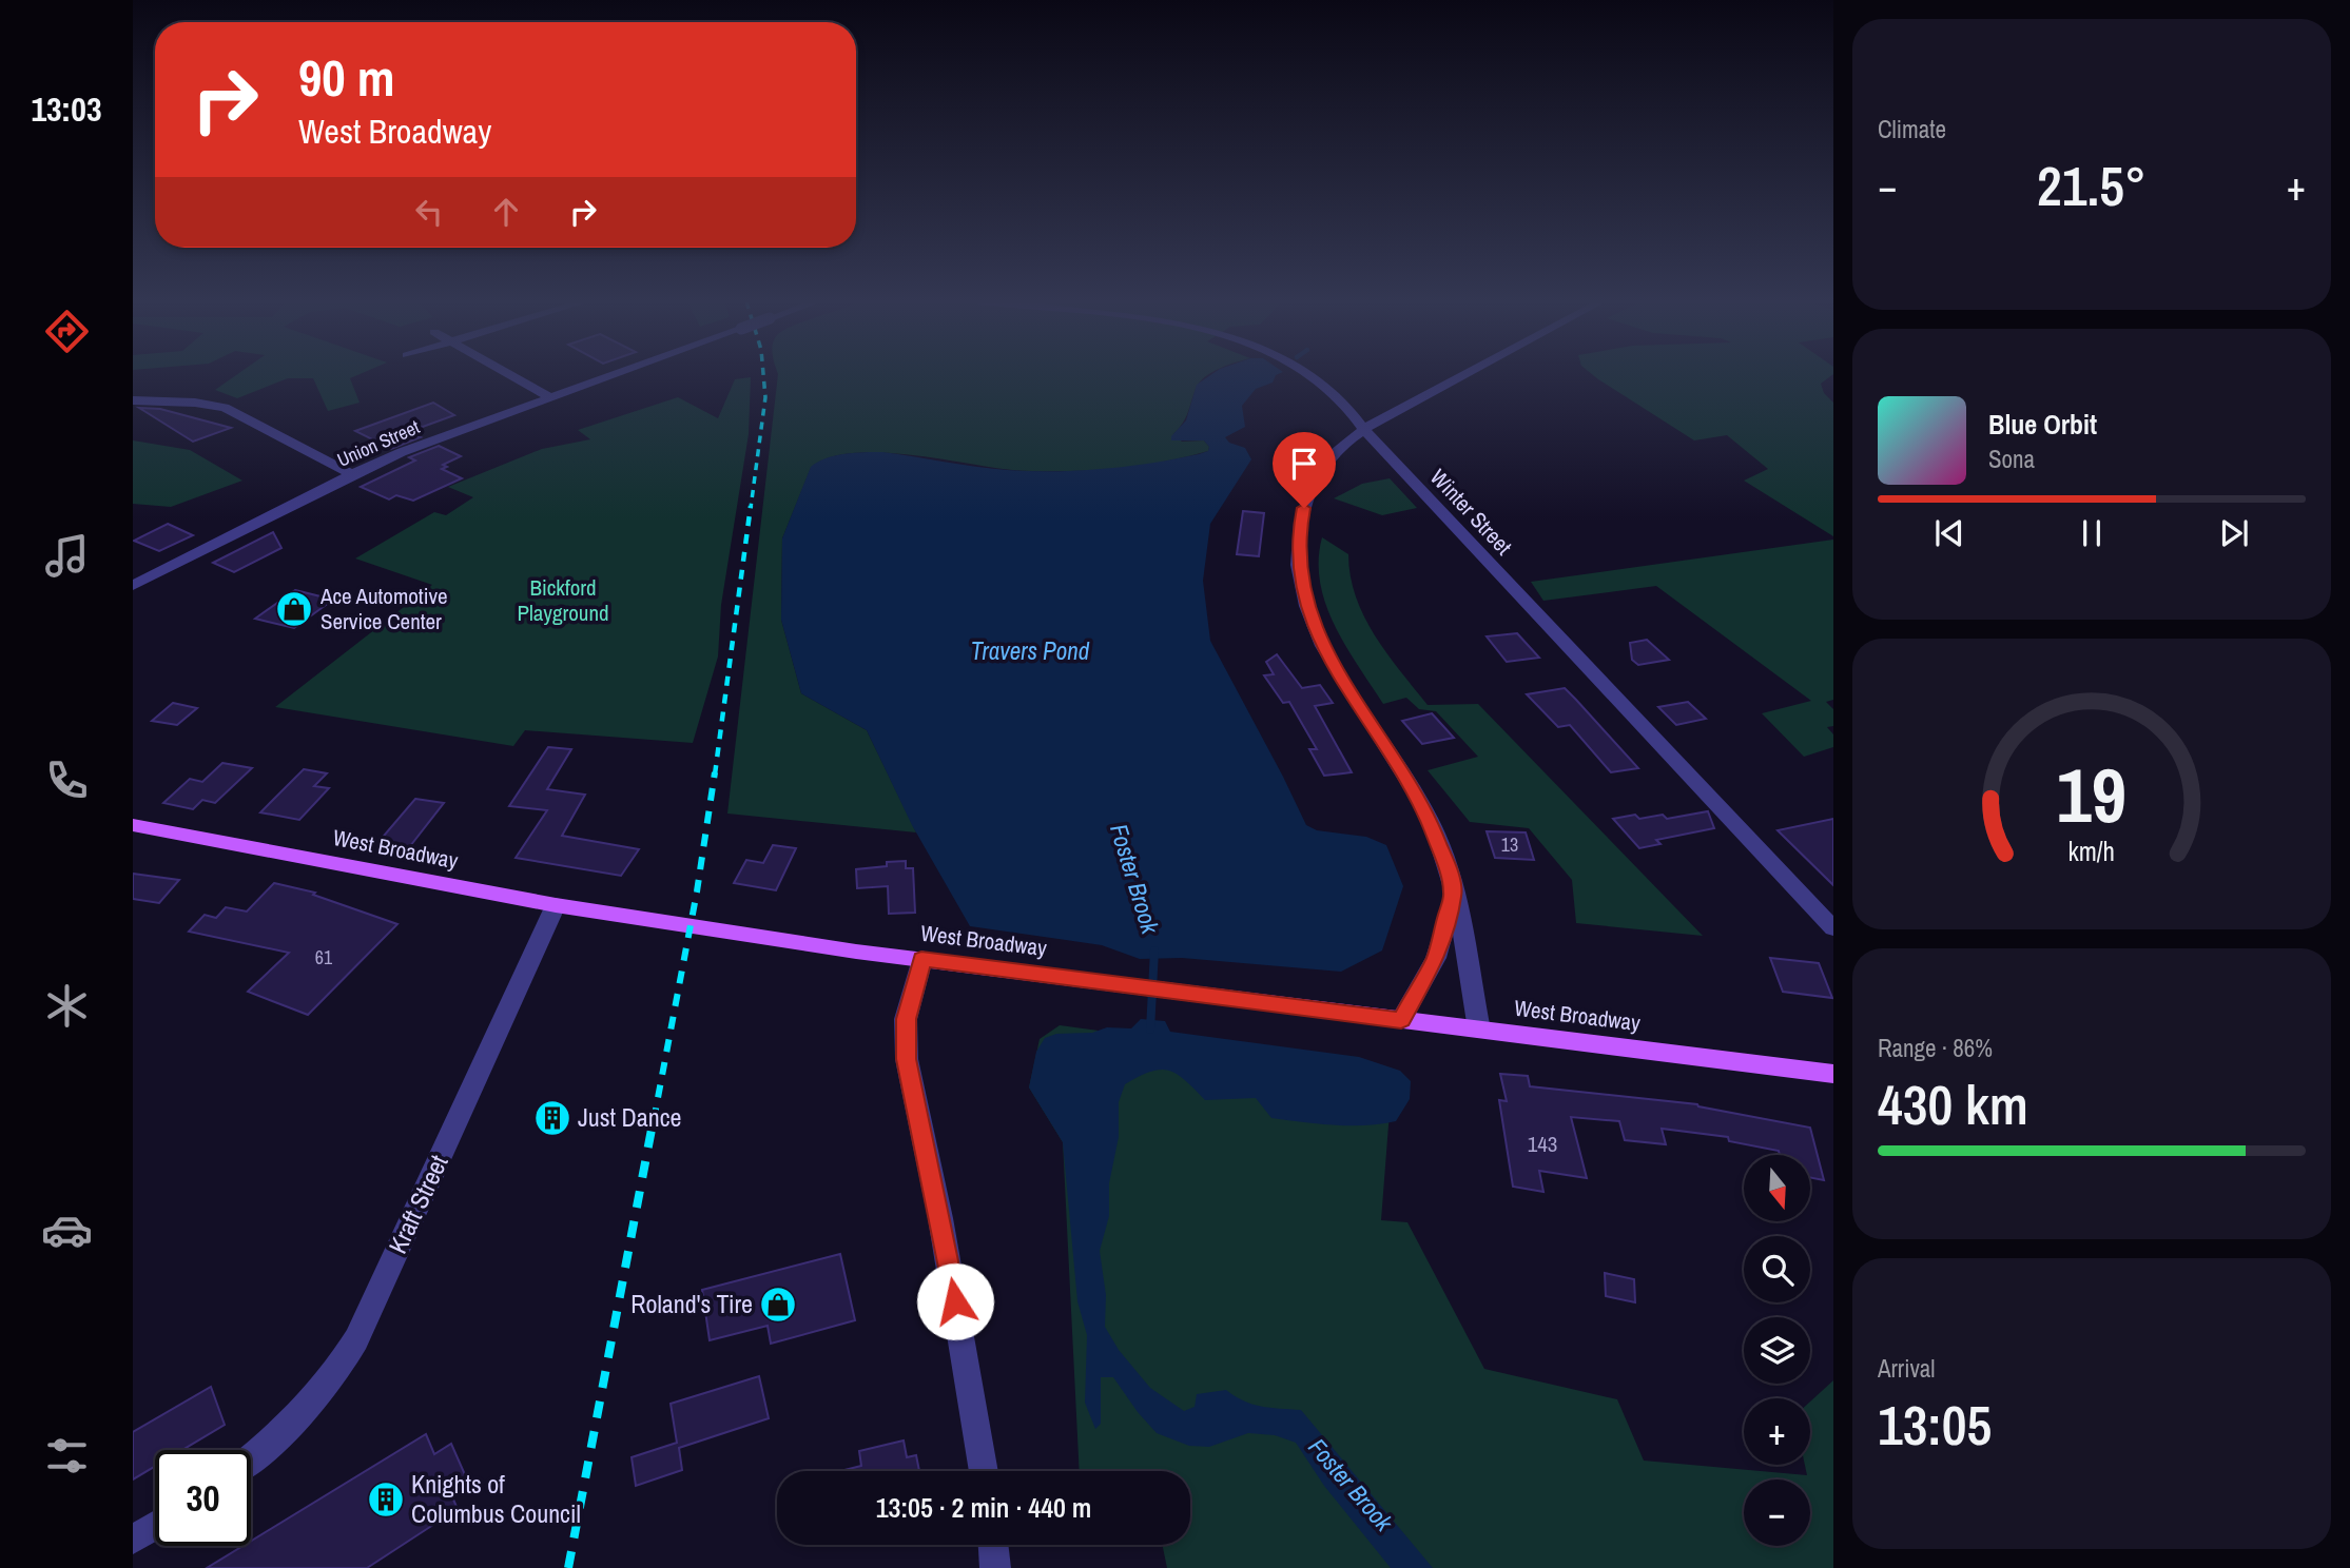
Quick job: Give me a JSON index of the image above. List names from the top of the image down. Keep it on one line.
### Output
{"streets":{"main road":["West Broadway"],"street":["Union Street","Winter Street","Kraft Street"]},"crossings":[["West Broadway","Kraft Street"]],"water":["Travers Pond","Foster Brook"],"parks":["Bickford Playground"],"places":{"shop":["Ace Automotive Service Center","Roland's Tire"],"building":["Just Dance","Knights of Columbus Council"]},"house_numbers":["13","61","143"],"north":"bottom","page":{"tabs":"13:03","tile":["Climate",["Range · 86%","430 km"],["Arrival","13:05"]],"turn":["90 m","West Broadway"],"heat":["−","21.5°","+"],"song":["Blue Orbit","Sona"],"map_buttons":["+","−"],"limit":"30","trip":"13:05 · 2 min · 440 m","gauge":["19","km/h"]}}
